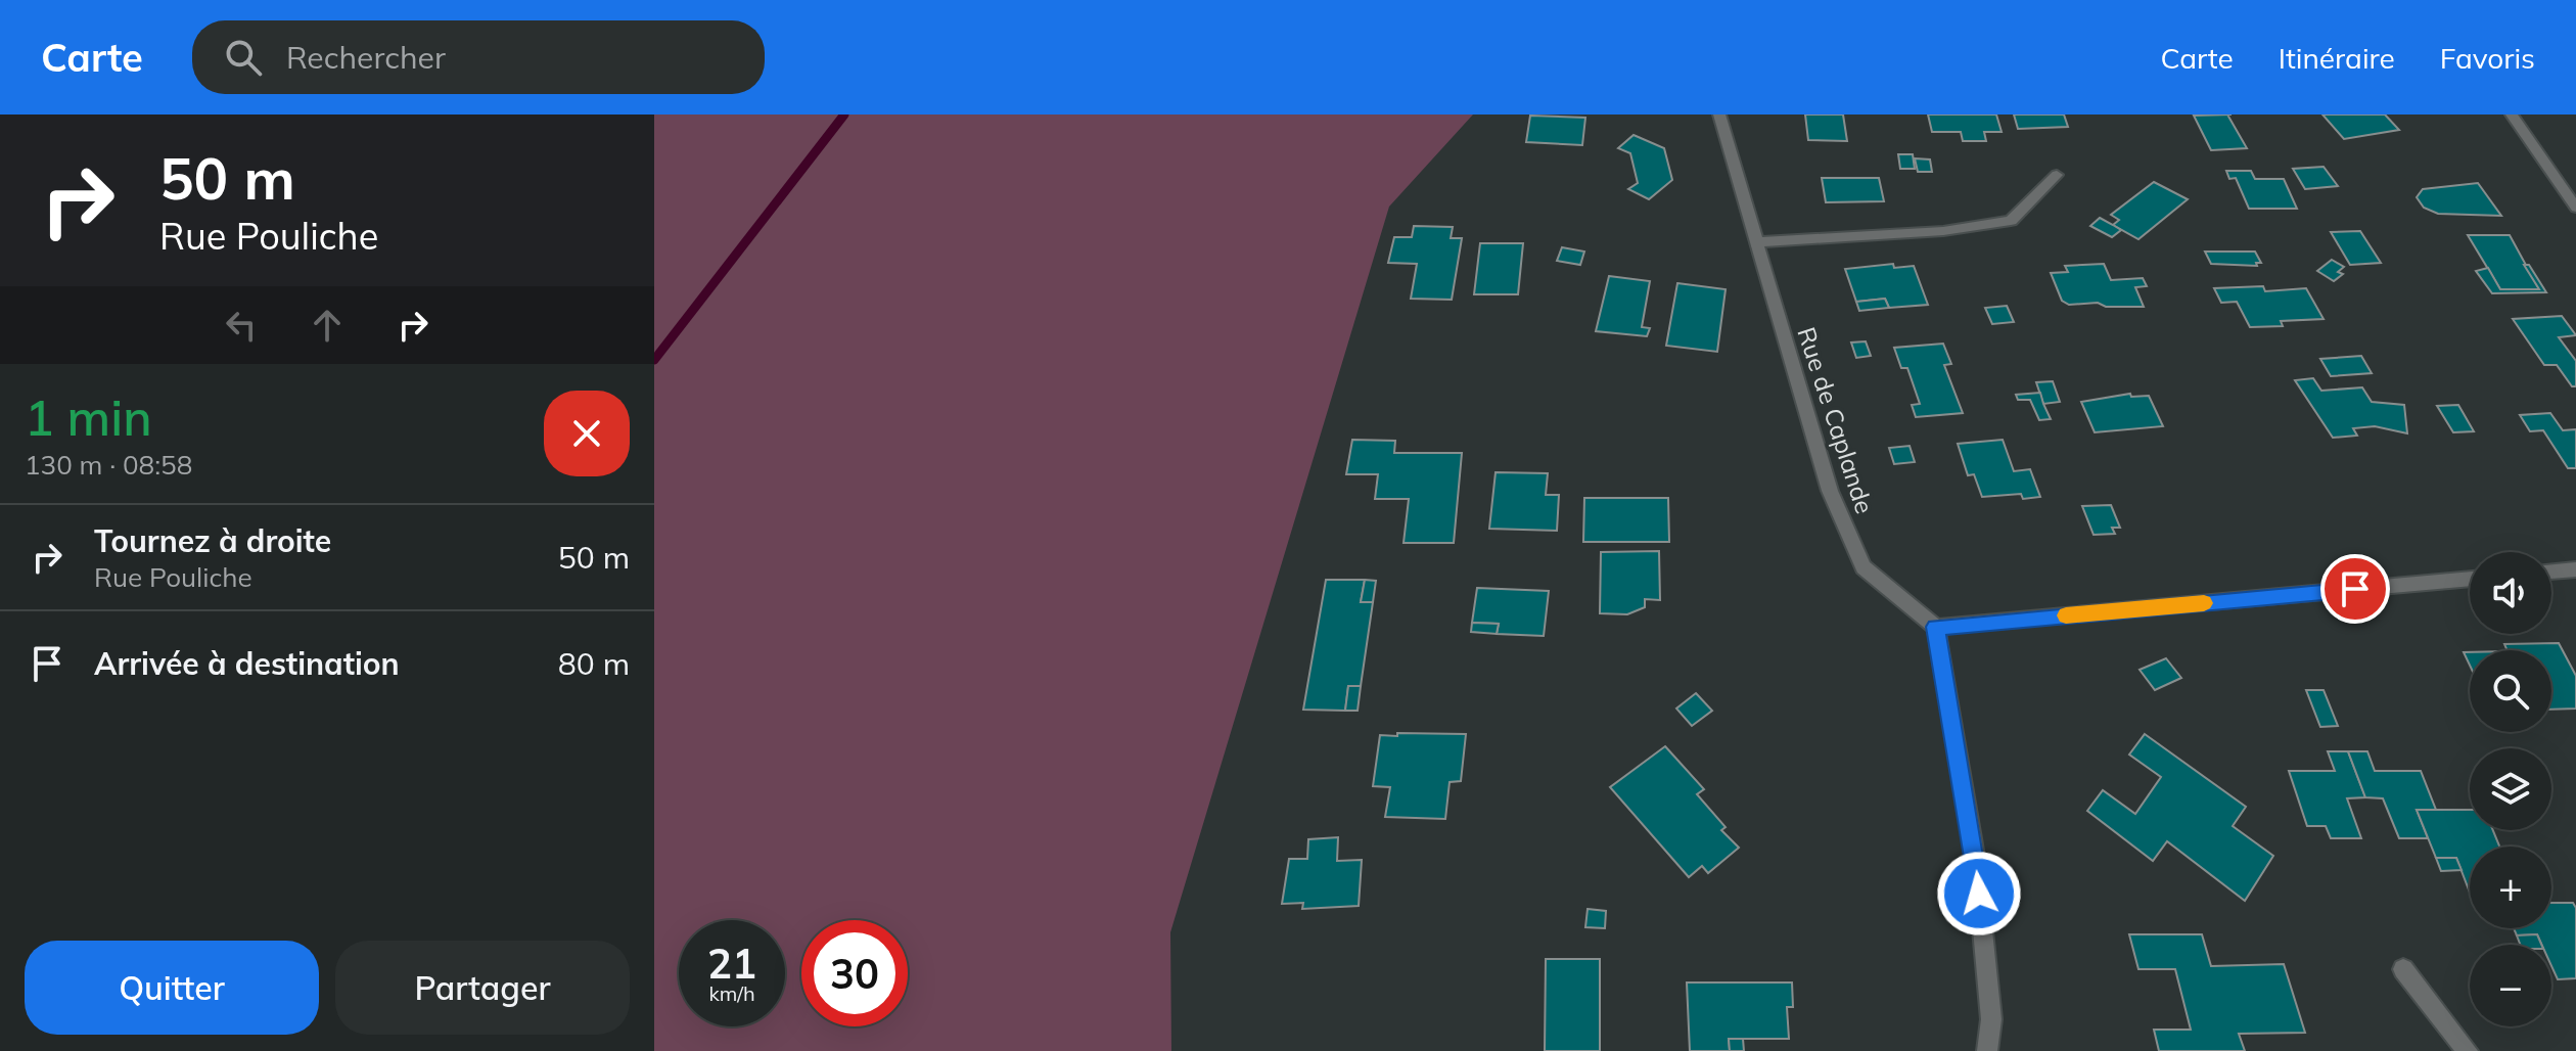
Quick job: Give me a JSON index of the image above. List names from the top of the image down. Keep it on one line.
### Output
{"streets":{"street":["Rue de Caplande"]},"page":{"header":"Carte","search":"Rechercher","nav":["Carte","Itinéraire","Favoris"],"turn":["50 m","Rue Pouliche"],"heading":["1 min","130 m · 08:58"],"list":[{"name":"Tournez à droite","note":"Rue Pouliche","value":"50 m"},{"name":"Arrivée à destination","value":"80 m"}],"map_buttons":["+","−"],"speed":"21 km/h","limit":"30","buttons":["Quitter","Partager"]}}
